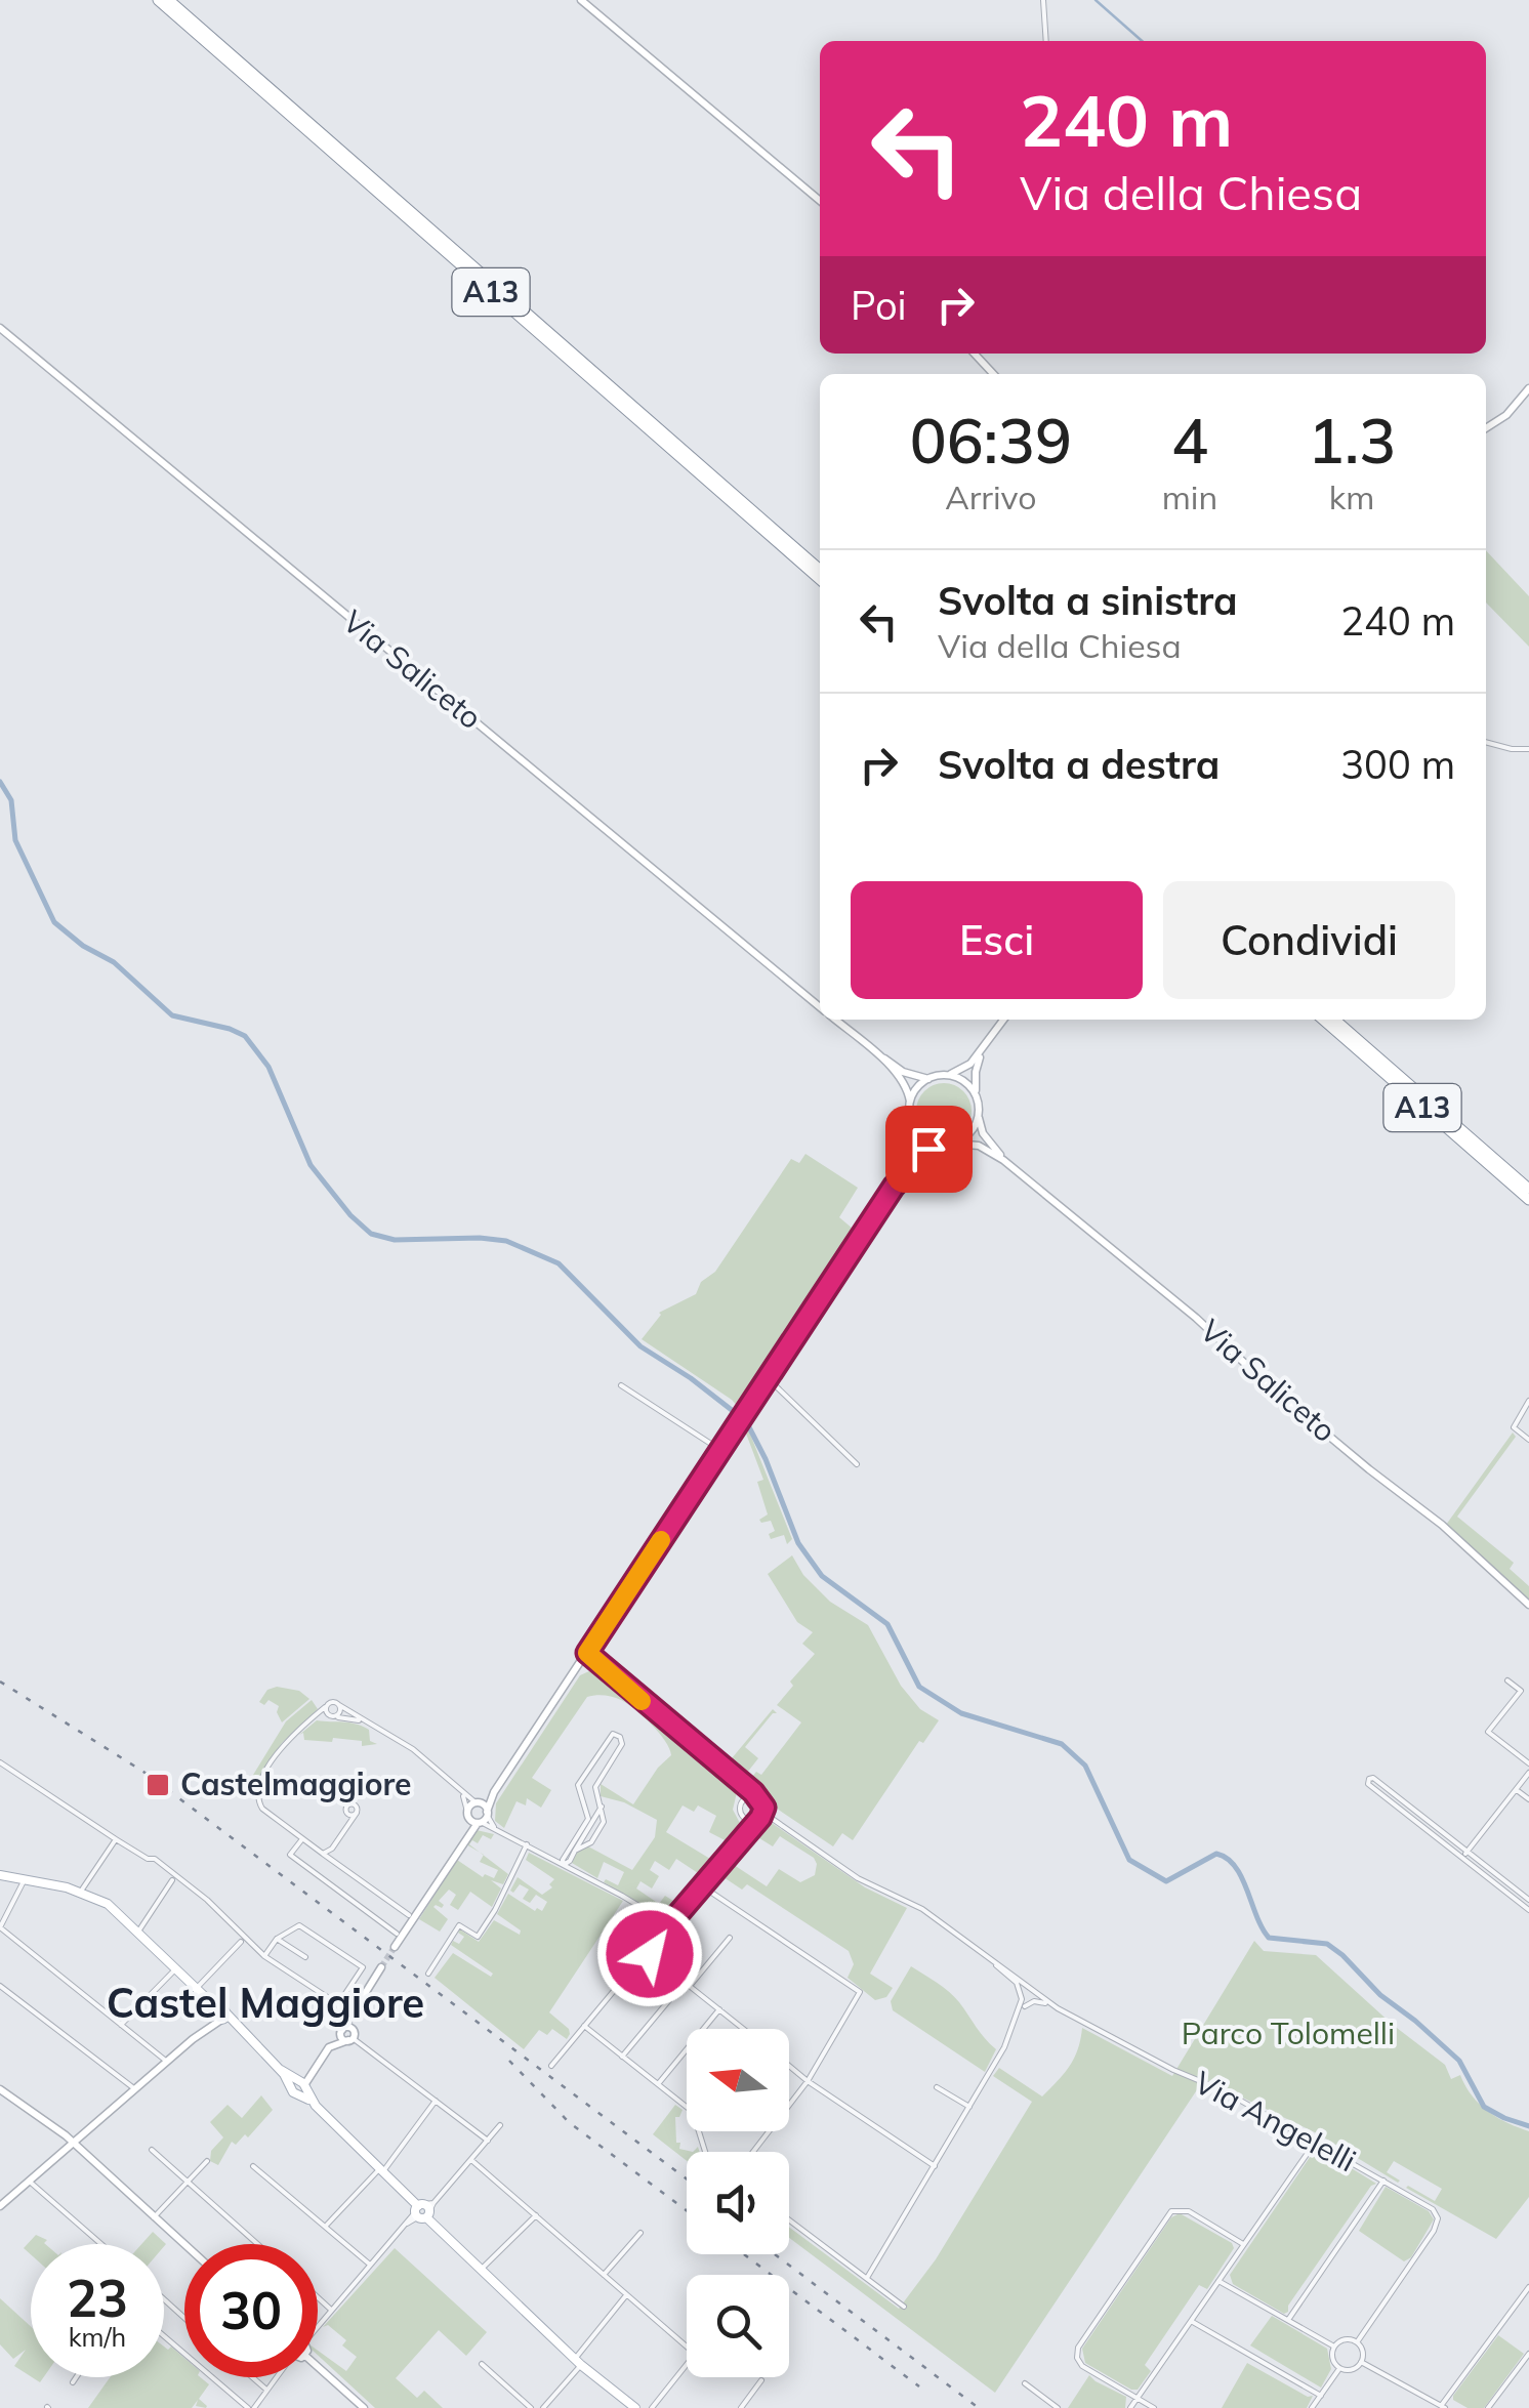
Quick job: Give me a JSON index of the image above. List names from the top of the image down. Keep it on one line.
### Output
{"streets":{"highway":["A13"],"main road":["Via Saliceto"],"street":["Via Angelelli"]},"districts":["Castel Maggiore"],"parks":["Parco Tolomelli"],"places":{"transit":["Castelmaggiore"]},"north":"left","page":{"turn":["240 m","Via della Chiesa"],"then":"Poi","eta":["06:39","Arrivo","4","min","1.3","km"],"list":[{"name":"Svolta a sinistra","note":"Via della Chiesa","value":"240 m"},{"name":"Svolta a destra","value":"300 m"}],"buttons":["Esci","Condividi"],"speed":"23 km/h","limit":"30"}}
